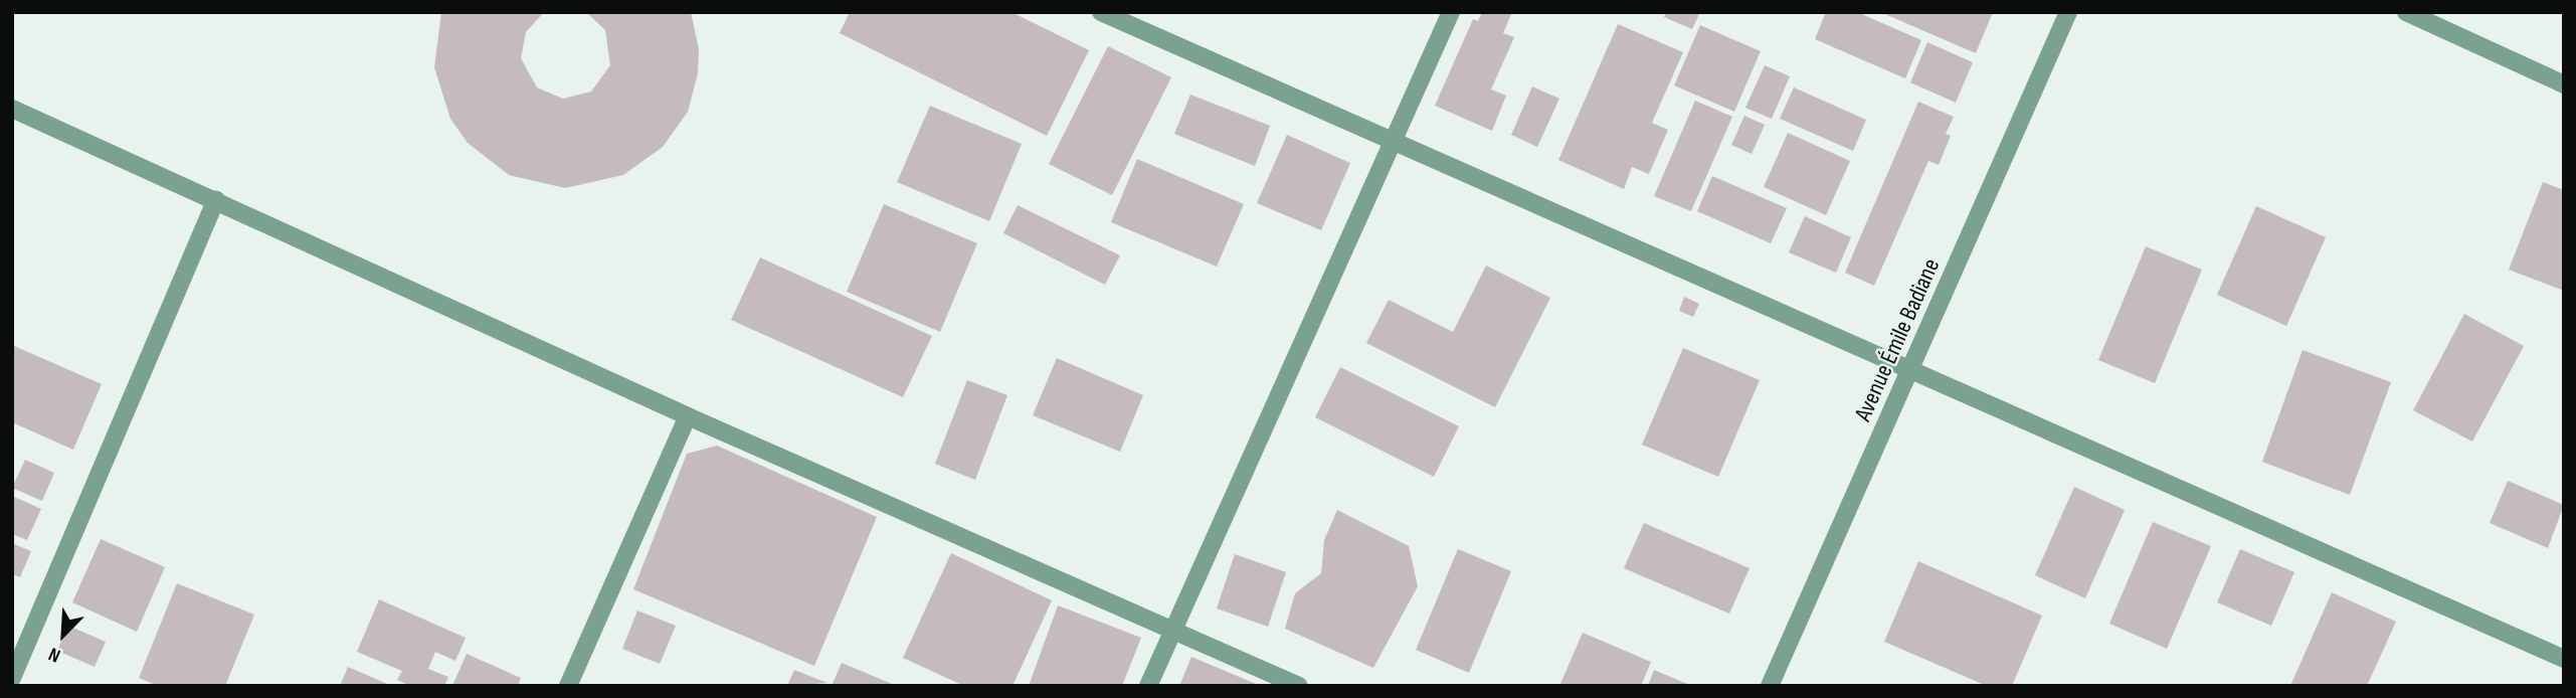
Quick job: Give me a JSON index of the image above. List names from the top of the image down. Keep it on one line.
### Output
{"streets":{"street":["Avenue Émile Badiane"]},"north":"bottom left"}
